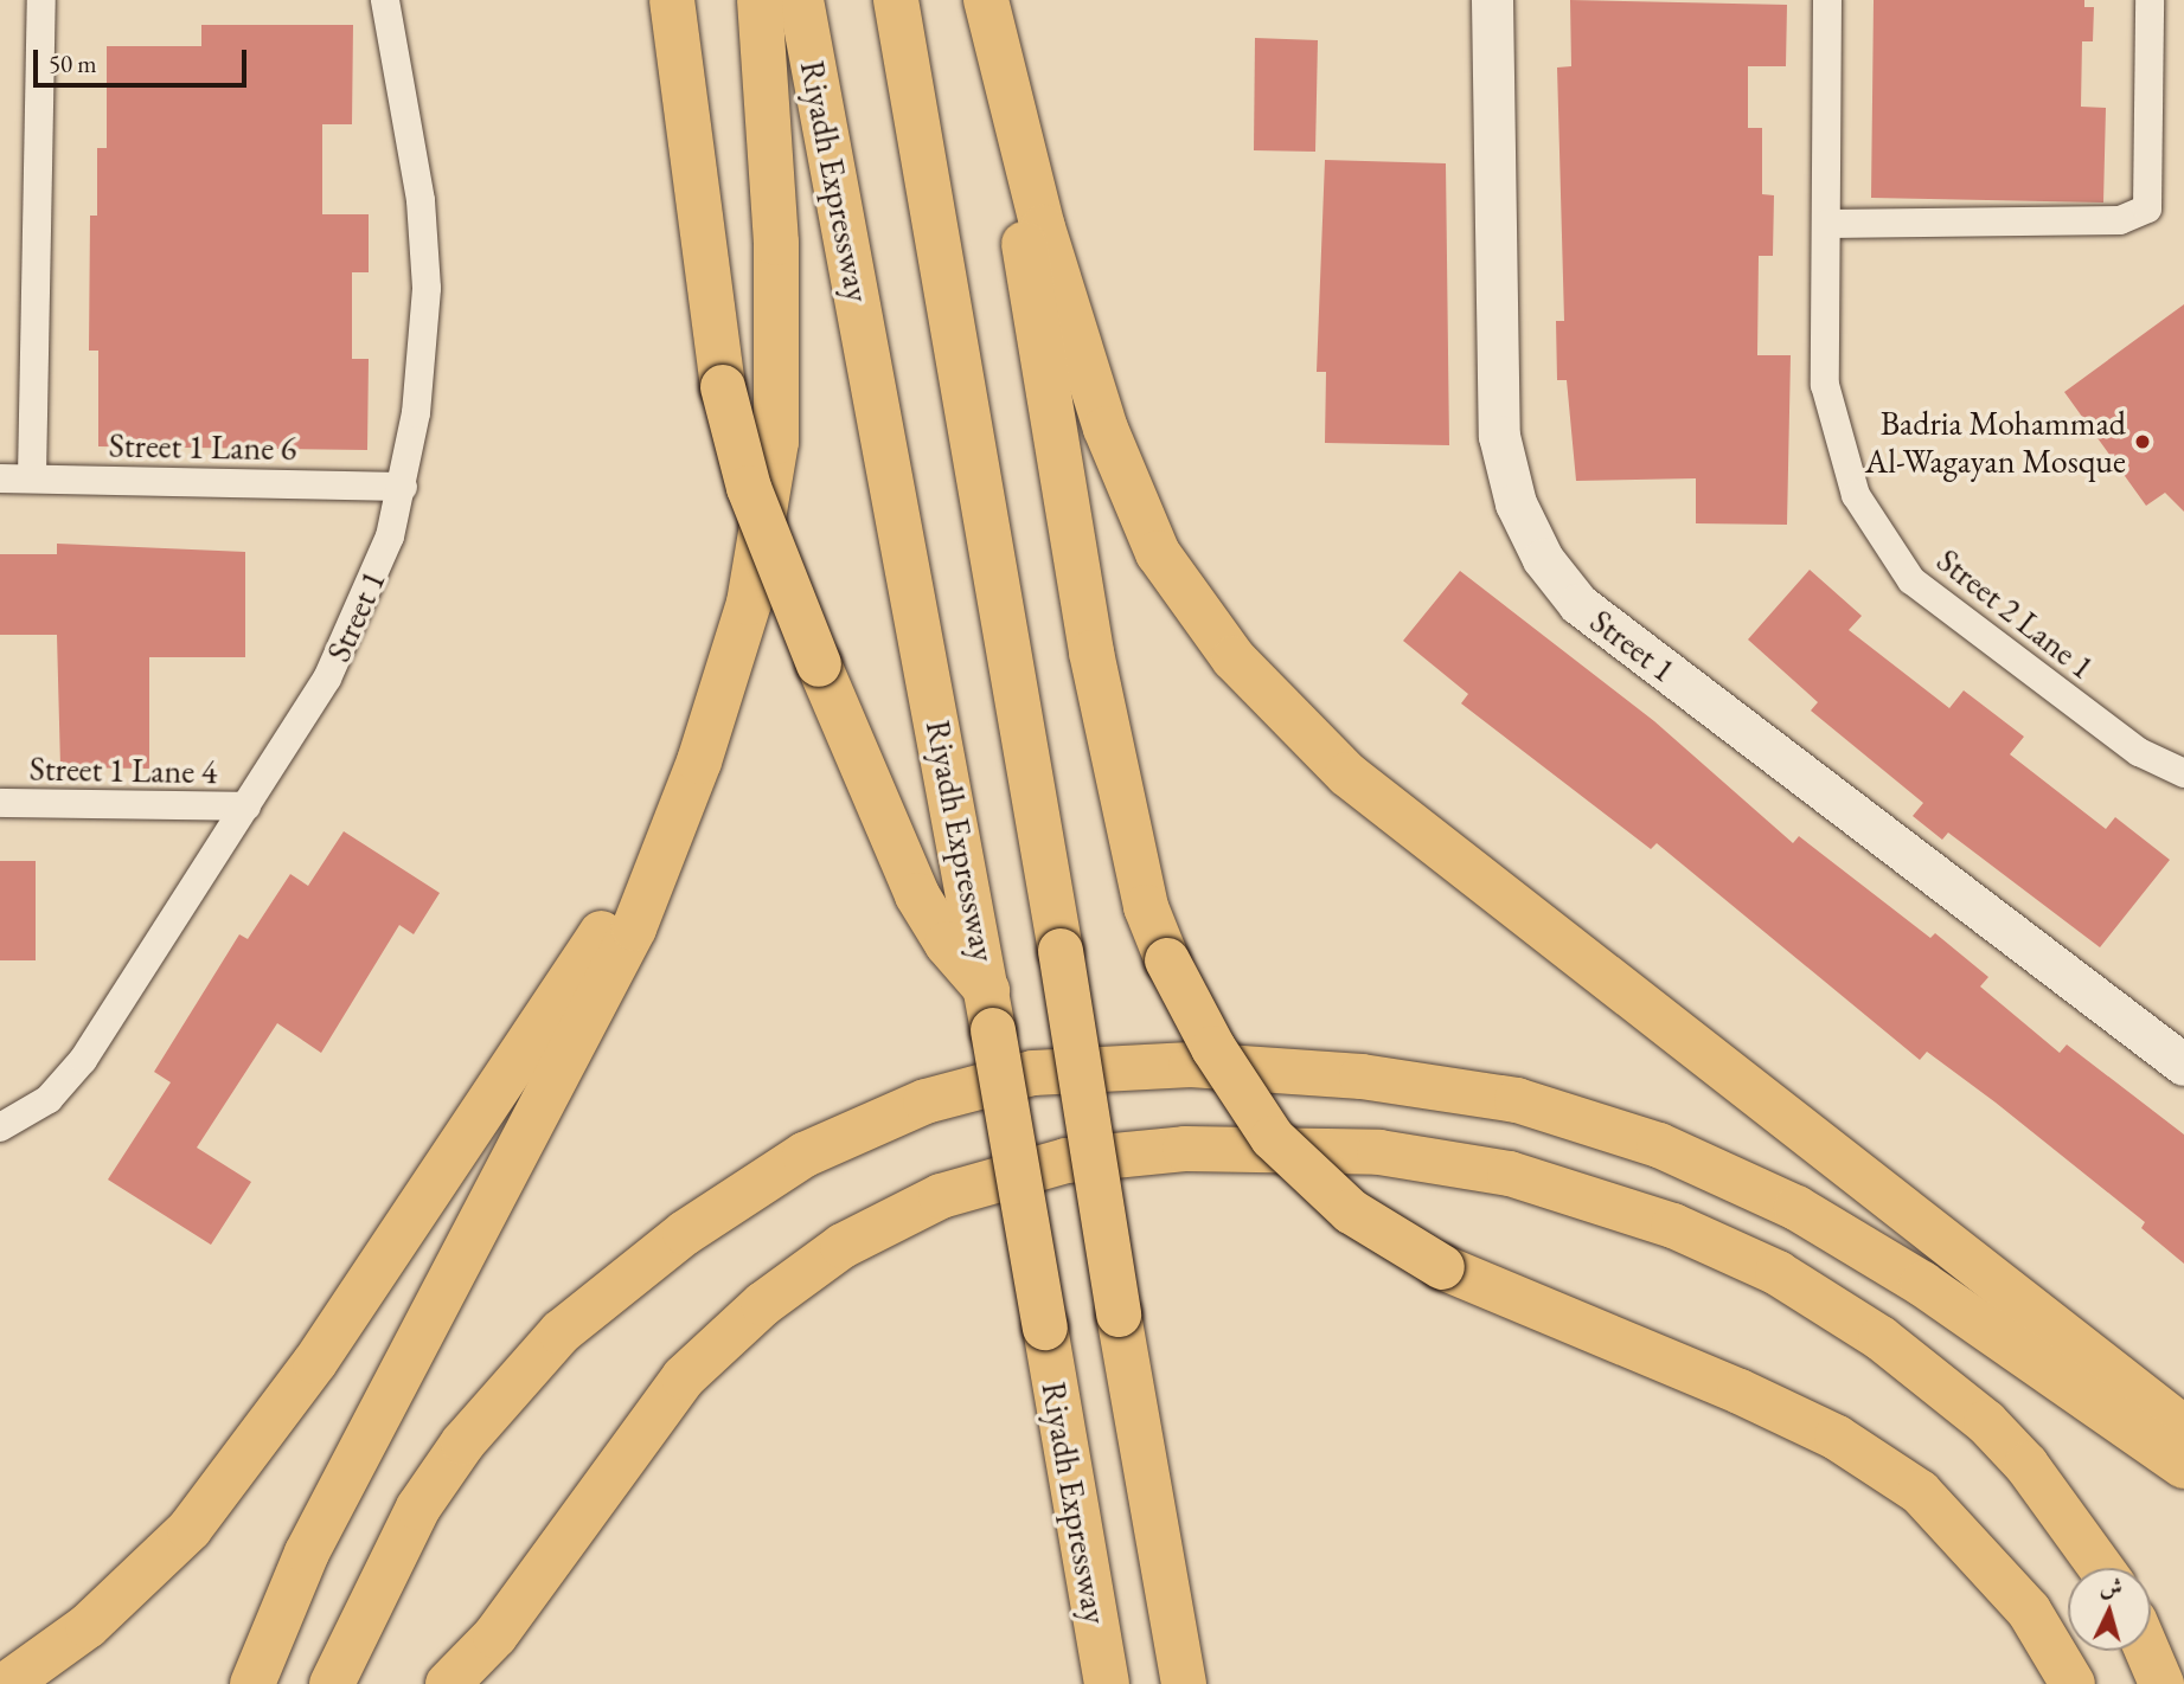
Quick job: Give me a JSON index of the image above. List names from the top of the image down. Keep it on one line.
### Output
{"streets":{"highway":["Riyadh Expressway"],"street":["Street 1 Lane 6","Street 2 Lane 1","Street 1","Street 1 Lane 4"]},"crossings":[["Street 1 Lane 6","Street 1"],["Street 1","Street 1 Lane 4"]],"places":["Badria Mohammad Al-Wagayan Mosque"],"scale_bar":"50 m","north":"top"}
